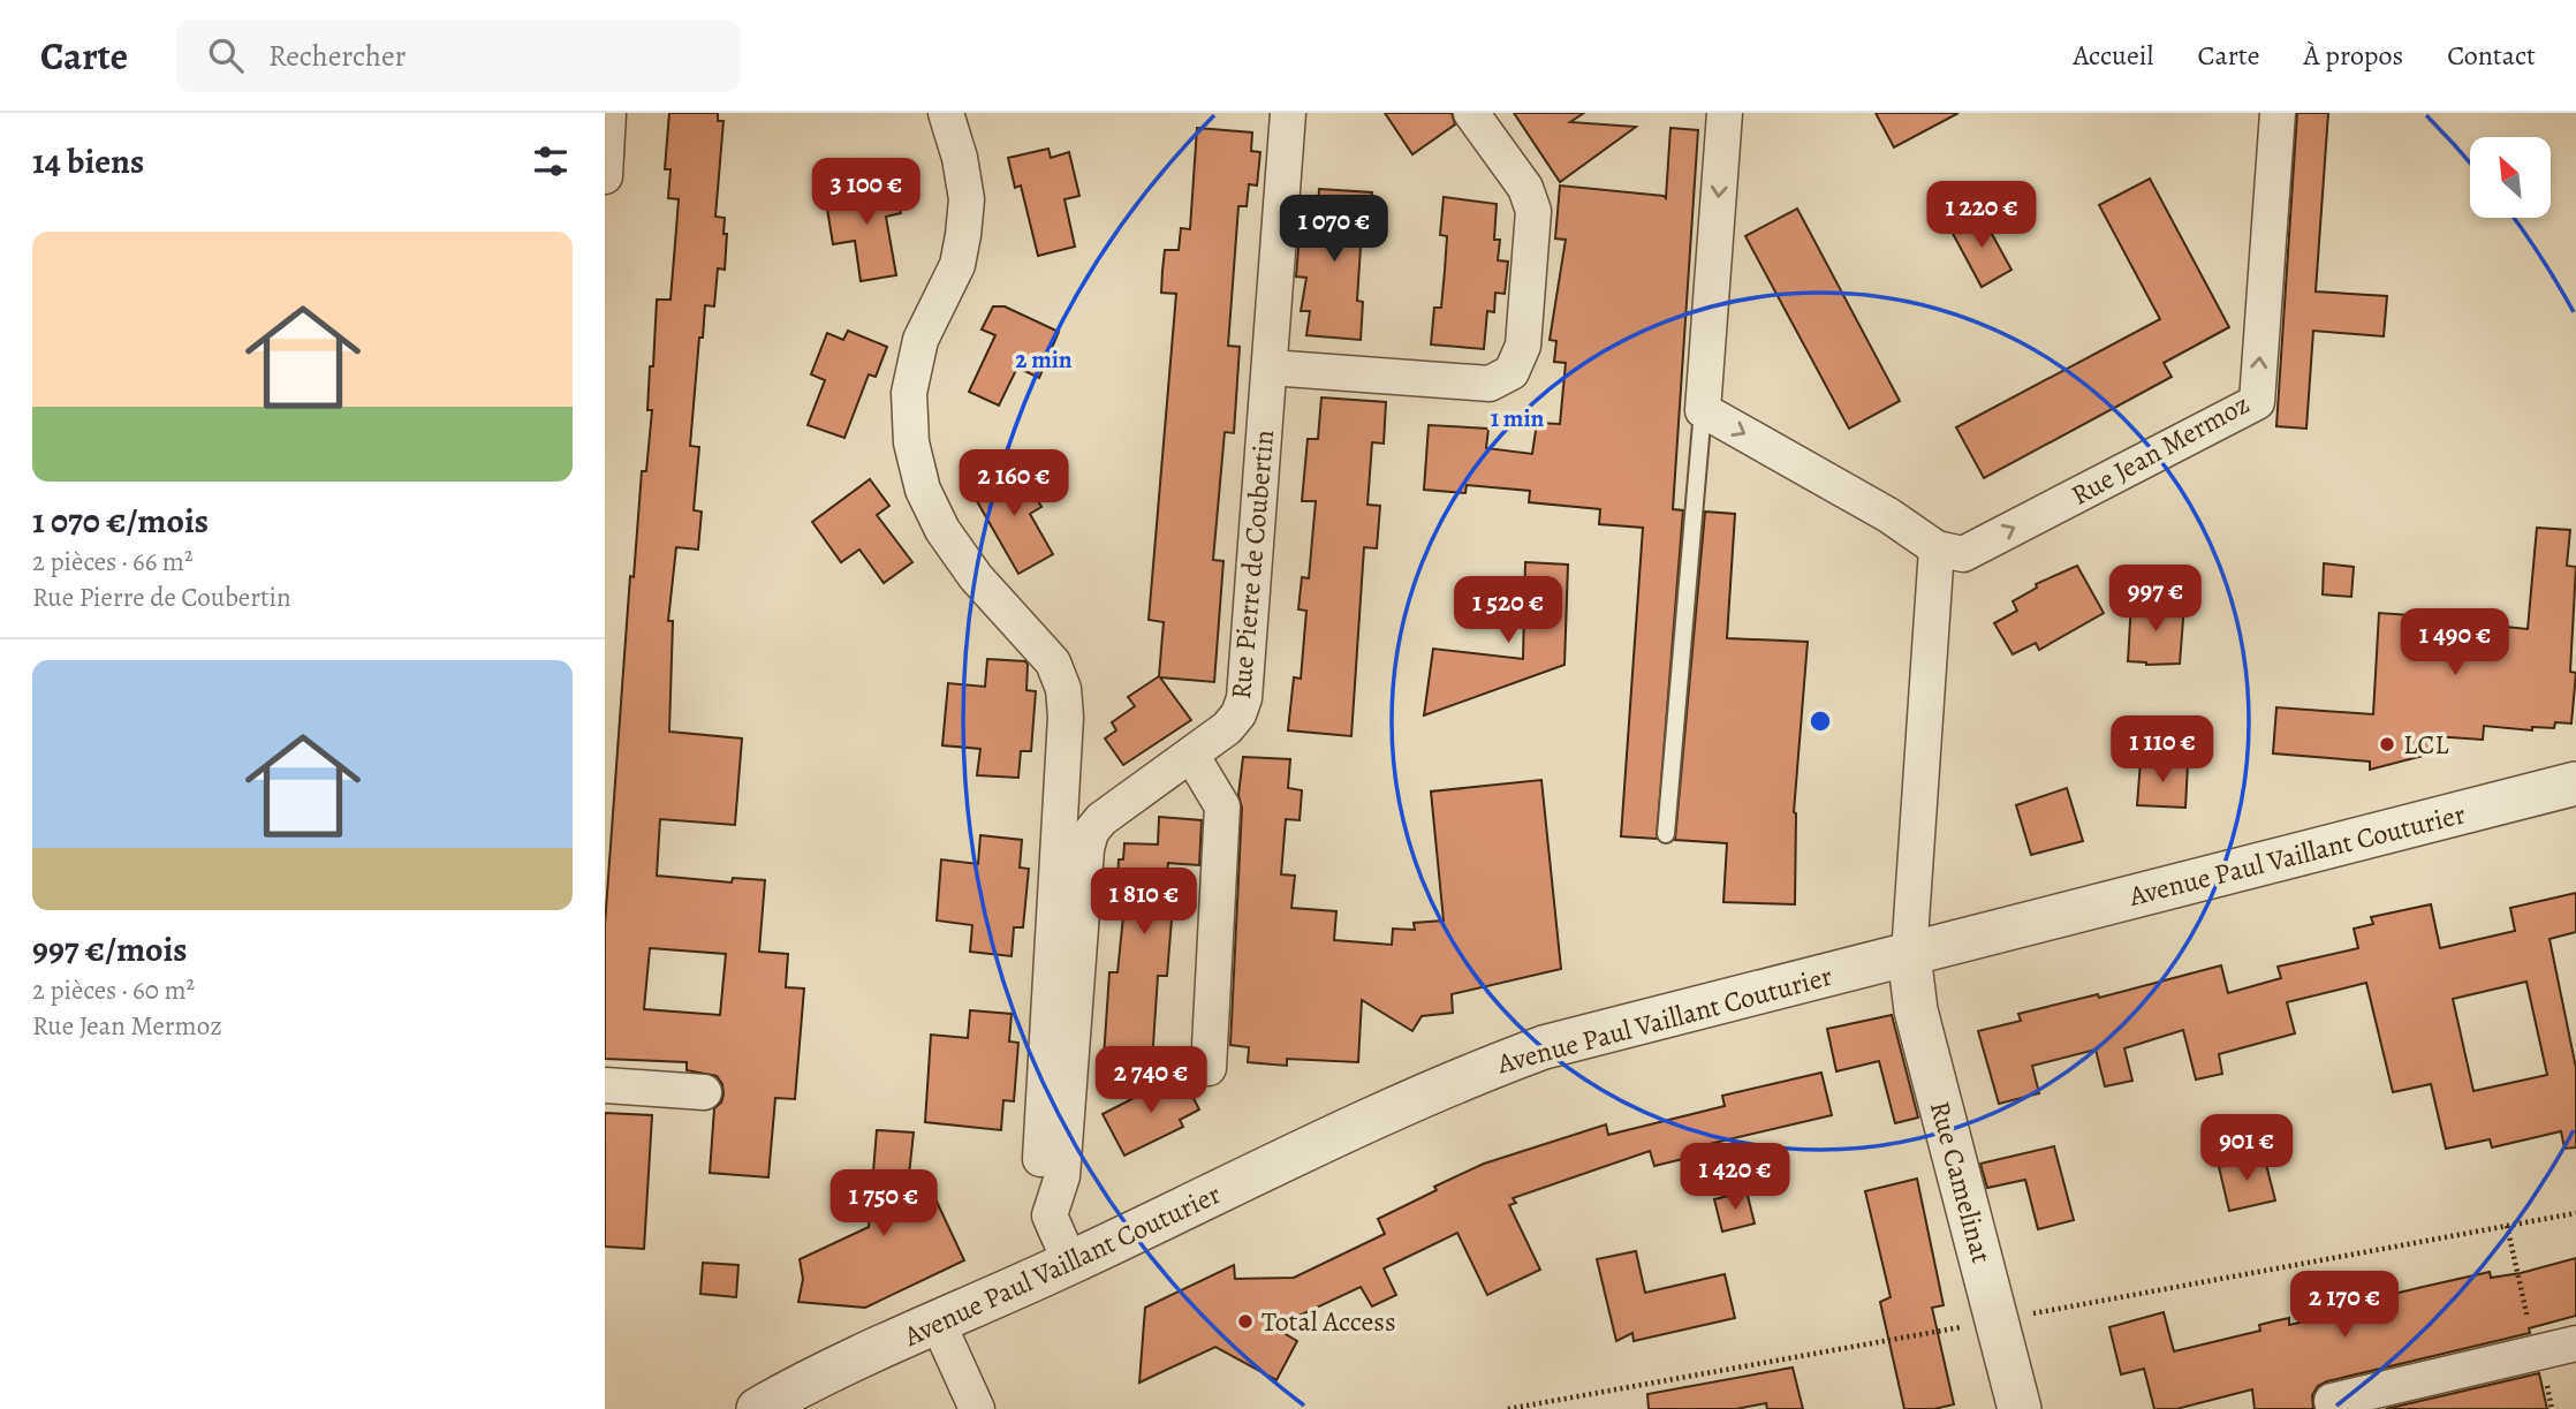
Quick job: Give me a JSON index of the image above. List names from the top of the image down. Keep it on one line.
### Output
{"streets":{"street":["Rue Jean Mermoz","Rue Pierre de Coubertin","Avenue Paul Vaillant Couturier","Rue Camelinat"]},"crossings":[["Avenue Paul Vaillant Couturier","Rue Camelinat"]],"one_way":["Rue Jean Mermoz"],"places":["LCL","Total Access"],"north":"top left","page":{"header":"Carte","search":"Rechercher","nav":["Accueil","Carte","À propos","Contact"],"heading":"14 biens","price":["3 100 €","1 220 €","1 070 €","2 160 €","997 €","1 520 €","1 490 €","1 110 €","1 810 €","2 740 €","901 €","1 420 €","1 750 €","2 170 €"],"list":[{"name":"1 070 €/mois","note":"2 pièces · 66 m² · Rue Pierre de Coubertin"},{"name":"997 €/mois","note":"2 pièces · 60 m² · Rue Jean Mermoz"}]},"rings":["2 min","1 min"]}
